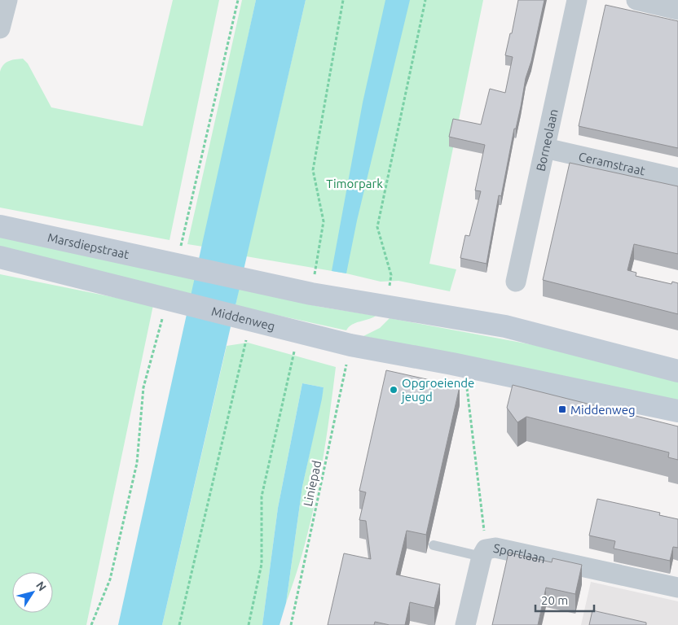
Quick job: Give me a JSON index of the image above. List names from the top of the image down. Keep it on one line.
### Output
{"streets":{"main road":["Marsdiepstraat","Middenweg"],"street":["Borneolaan","Ceramstraat","Sportlaan"],"path":["Liniepad"]},"crossings":[["Borneolaan","Ceramstraat"],["Middenweg","Liniepad"]],"parks":["Timorpark"],"places":{"other":["Opgroeiende jeugd"],"transit":["Middenweg"]},"scale_bar":"20 m","north":"top right"}
